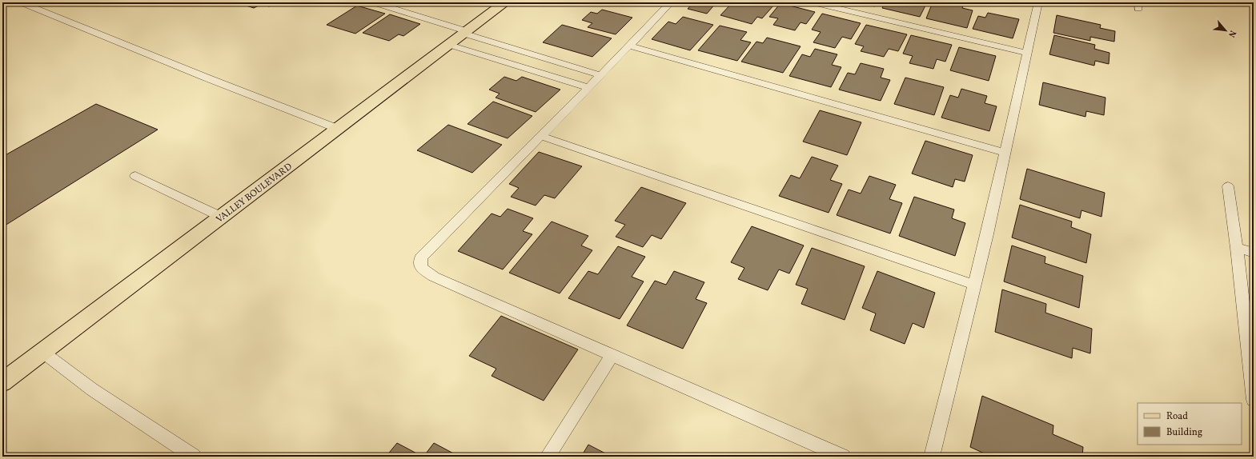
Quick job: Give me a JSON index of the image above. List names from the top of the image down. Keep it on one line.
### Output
{"streets":{"main road":["VALLEY BOULEVARD"]},"legend":["Road","Building"],"north":"bottom right"}
